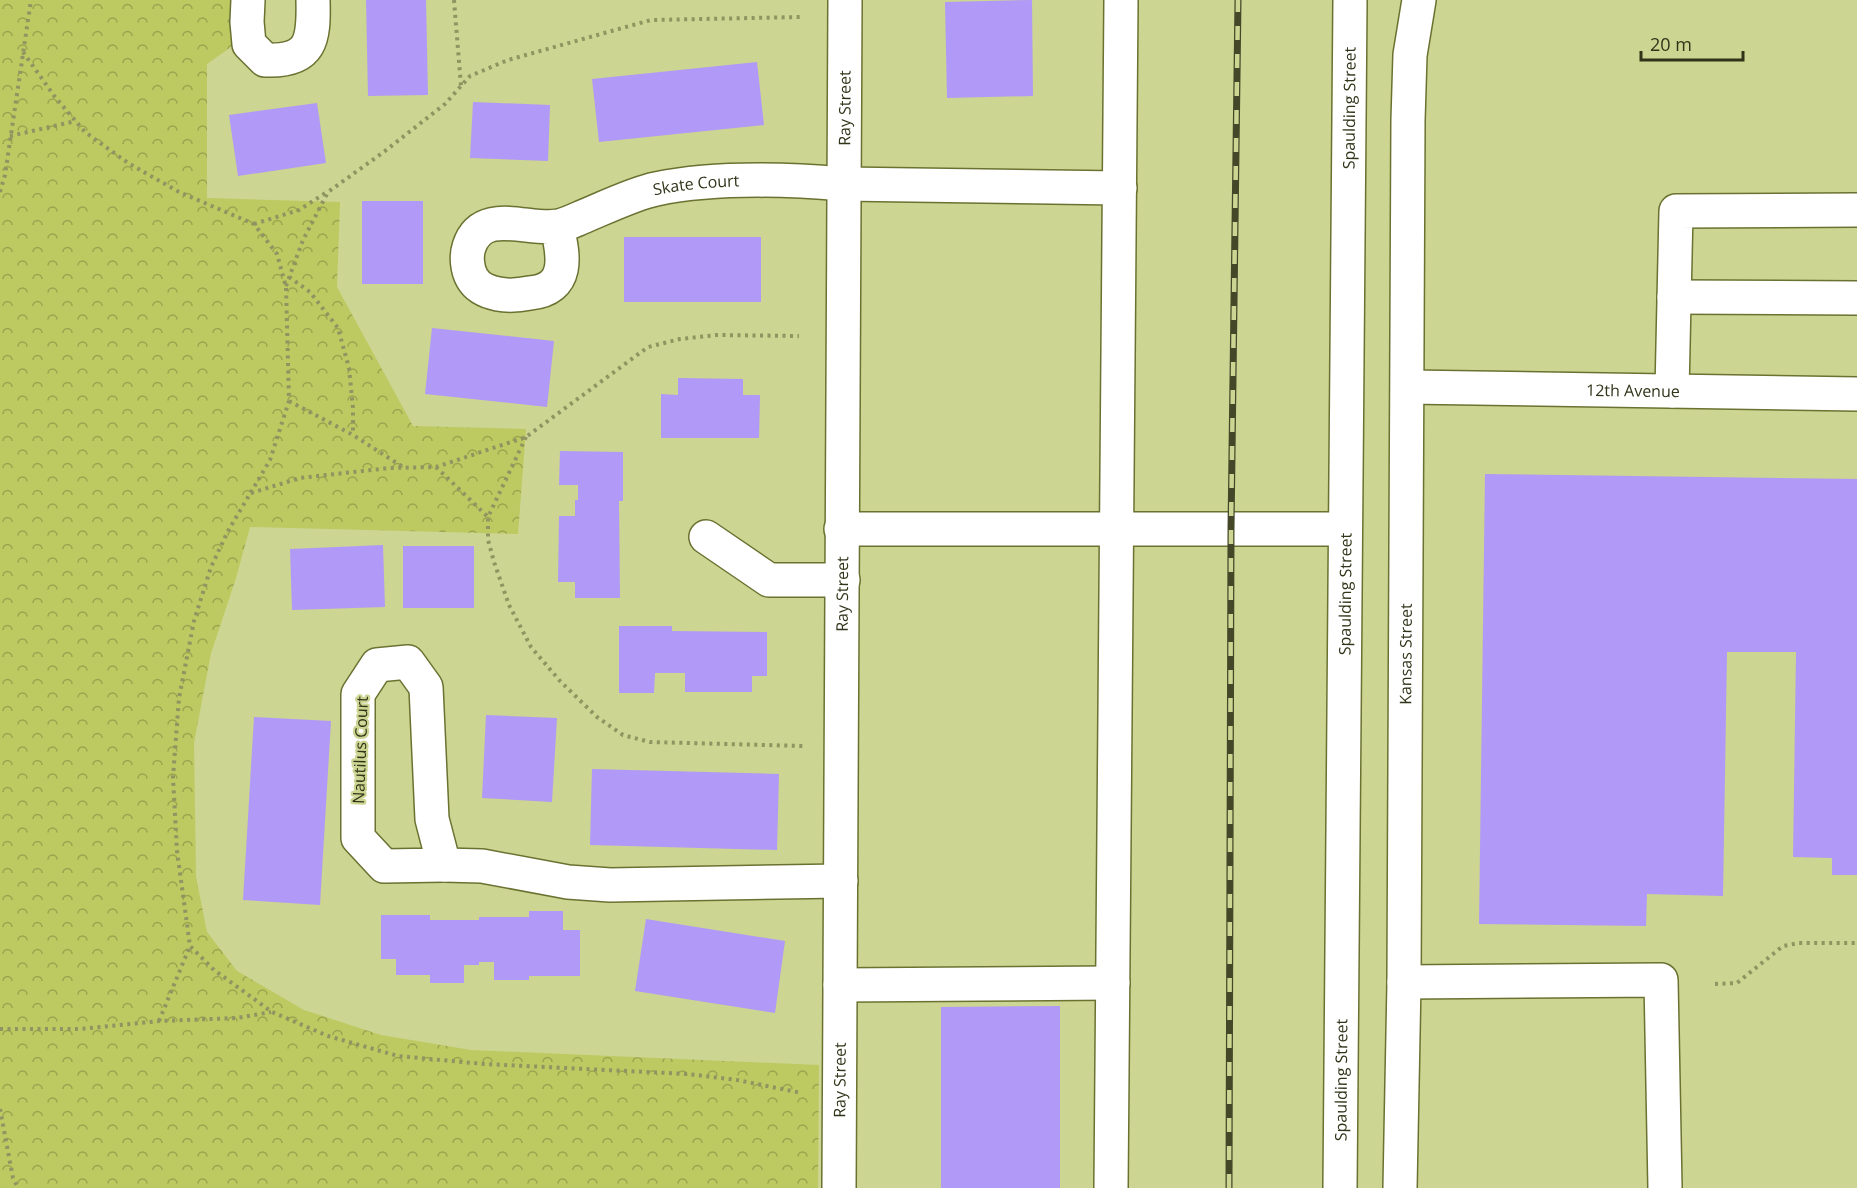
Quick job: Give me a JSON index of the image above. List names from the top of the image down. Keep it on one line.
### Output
{"streets":{"street":["Ray Street","Spaulding Street","Skate Court","12th Avenue","Kansas Street","Nautilus Court"]},"crossings":[["Ray Street","Skate Court"],["Ray Street","Nautilus Court"],["12th Avenue","Kansas Street"]],"scale_bar":"20 m"}
